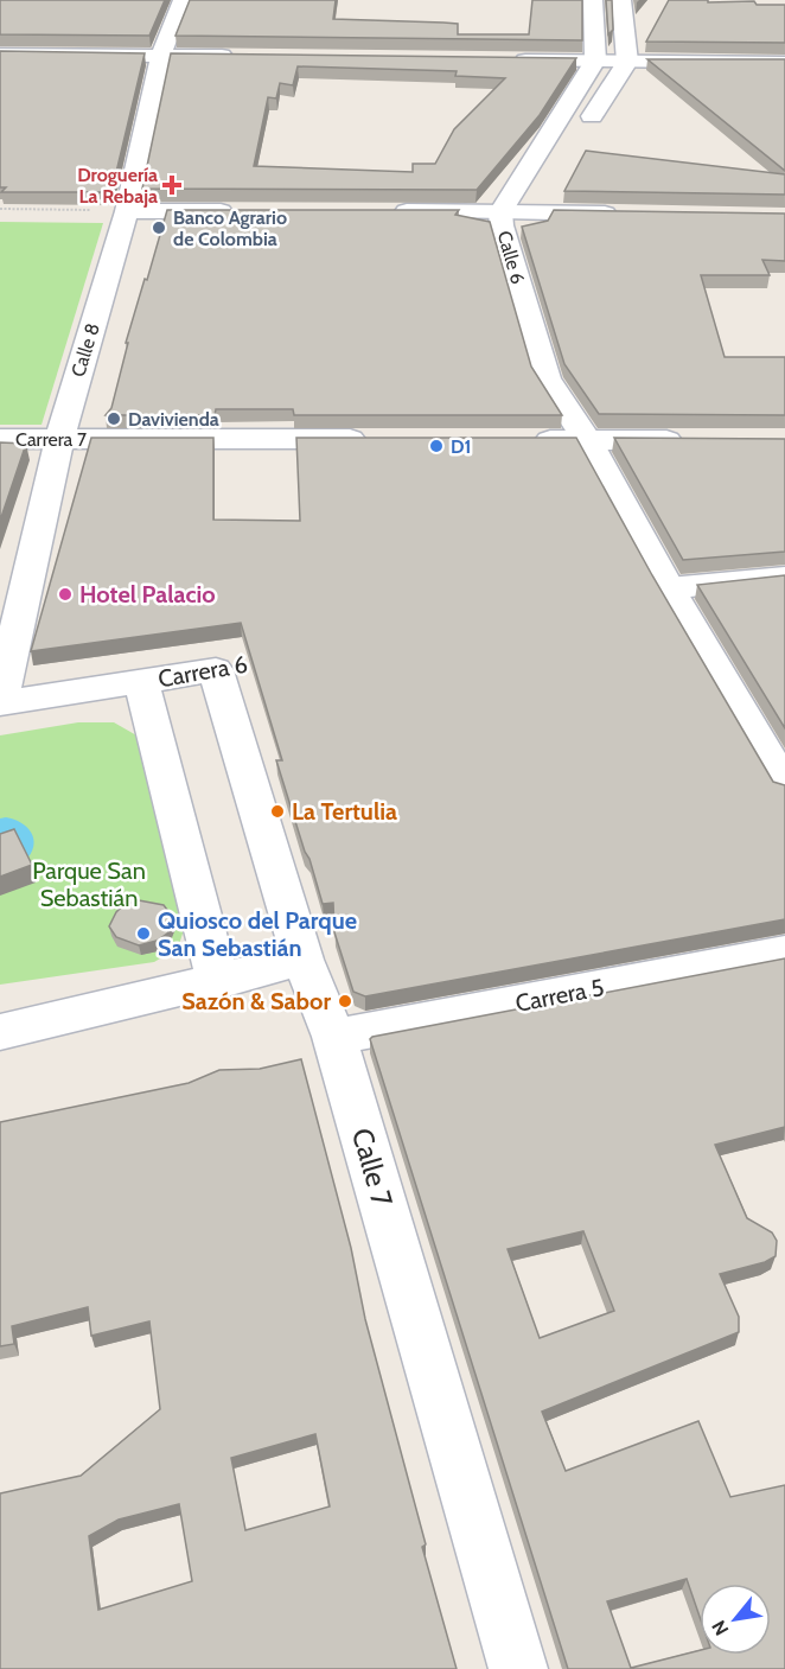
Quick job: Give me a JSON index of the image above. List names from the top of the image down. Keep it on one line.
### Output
{"streets":{"street":["Calle 6","Calle 8","Carrera 7","Carrera 6","Carrera 5","Calle 7"]},"crossings":[["Calle 8","Carrera 7"],["Calle 8","Carrera 6"],["Carrera 6","Calle 7"],["Carrera 5","Calle 7"]],"parks":["Parque San Sebastián"],"places":{"health":["Droguería La Rebaja"],"other":["Banco Agrario de Colombia","Davivienda","D1","Hotel Palacio","La Tertulia","Quiosco del Parque San Sebastián","Sazón & Sabor"]},"north":"bottom left"}
